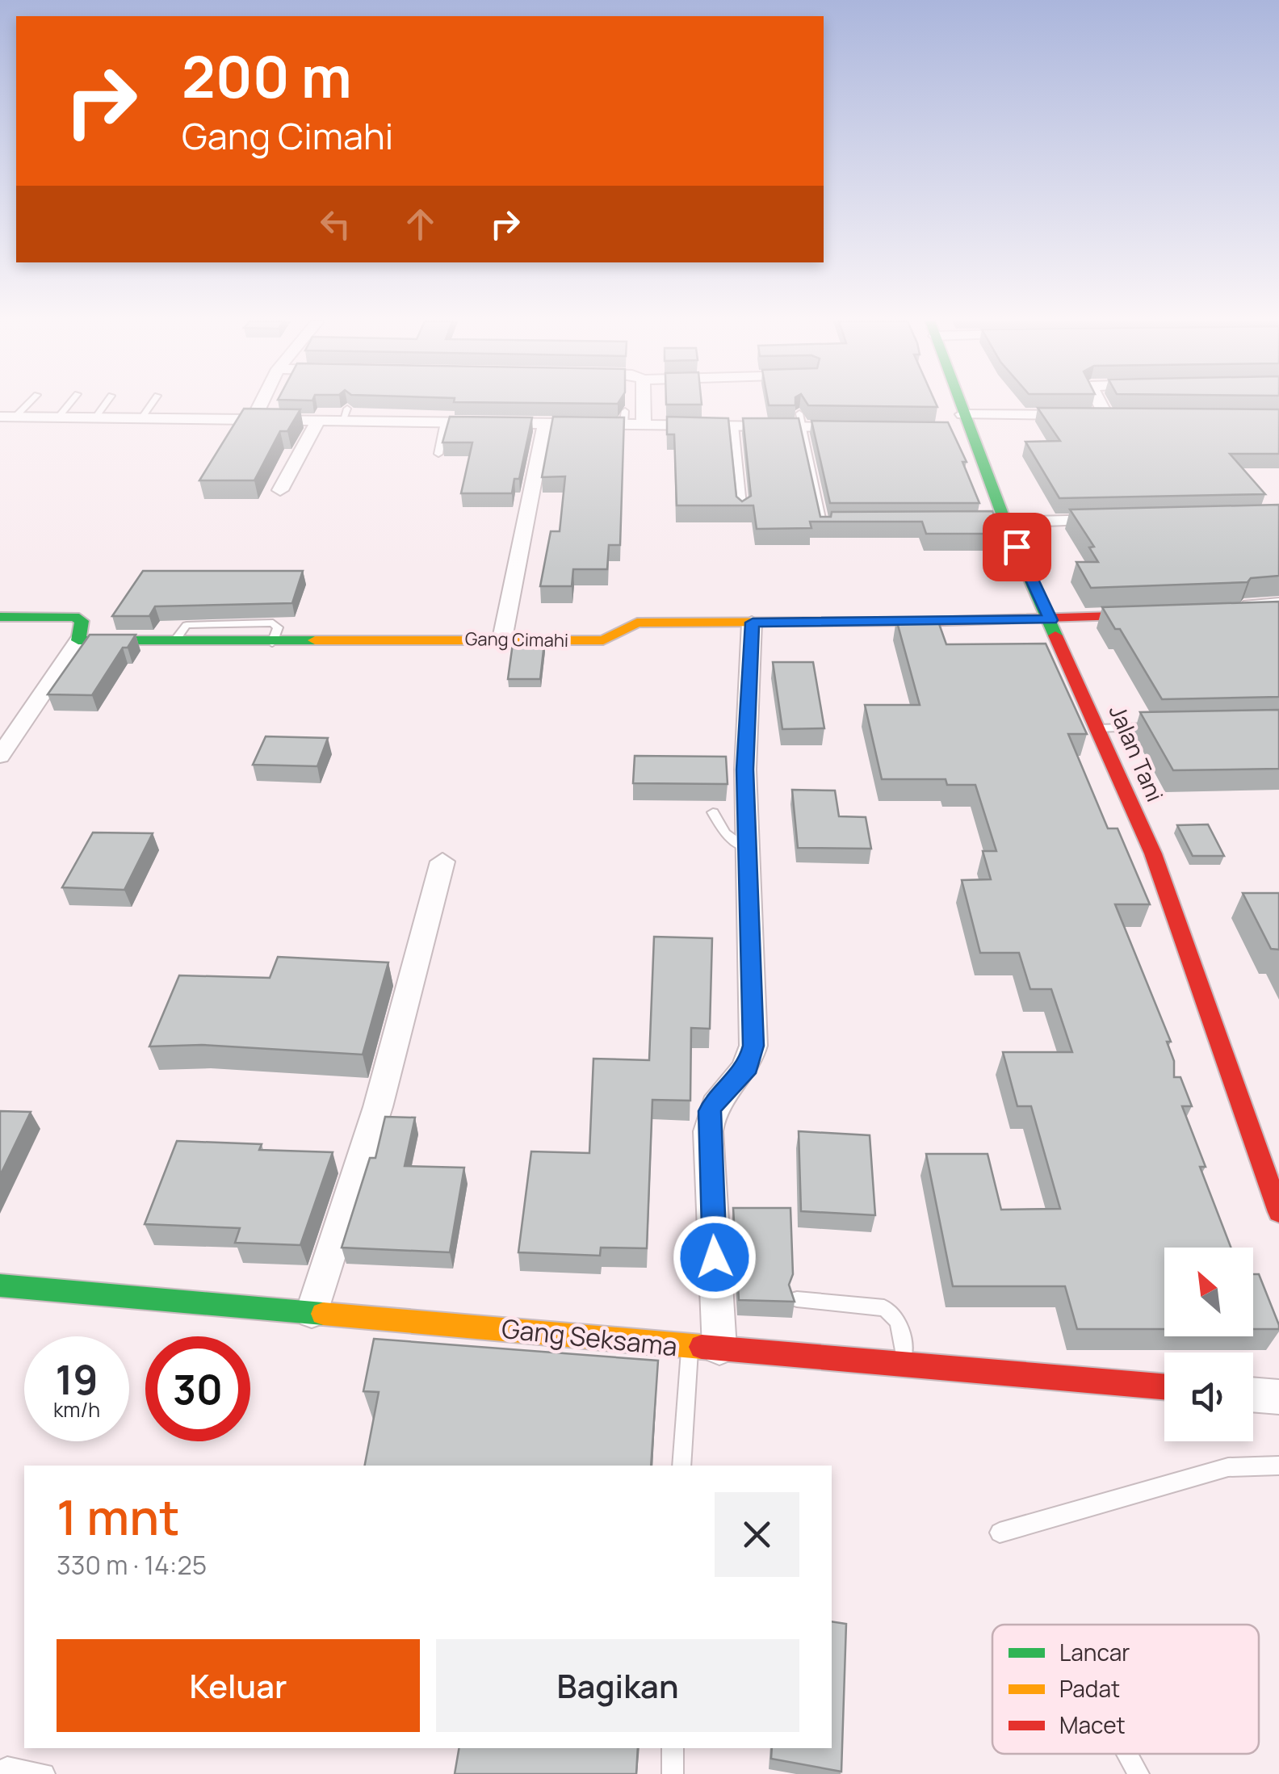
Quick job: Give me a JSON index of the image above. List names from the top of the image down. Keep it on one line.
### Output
{"streets":{"main road":["Gang Cimahi","Jalan Tani","Gang Seksama"]},"crossings":[["Gang Cimahi","Jalan Tani"]],"legend":["Lancar","Padat","Macet"],"north":"top left","page":{"turn":["200 m","Gang Cimahi"],"speed":"19 km/h","limit":"30","heading":["1 mnt","330 m · 14:25"],"buttons":["Keluar","Bagikan"]}}
